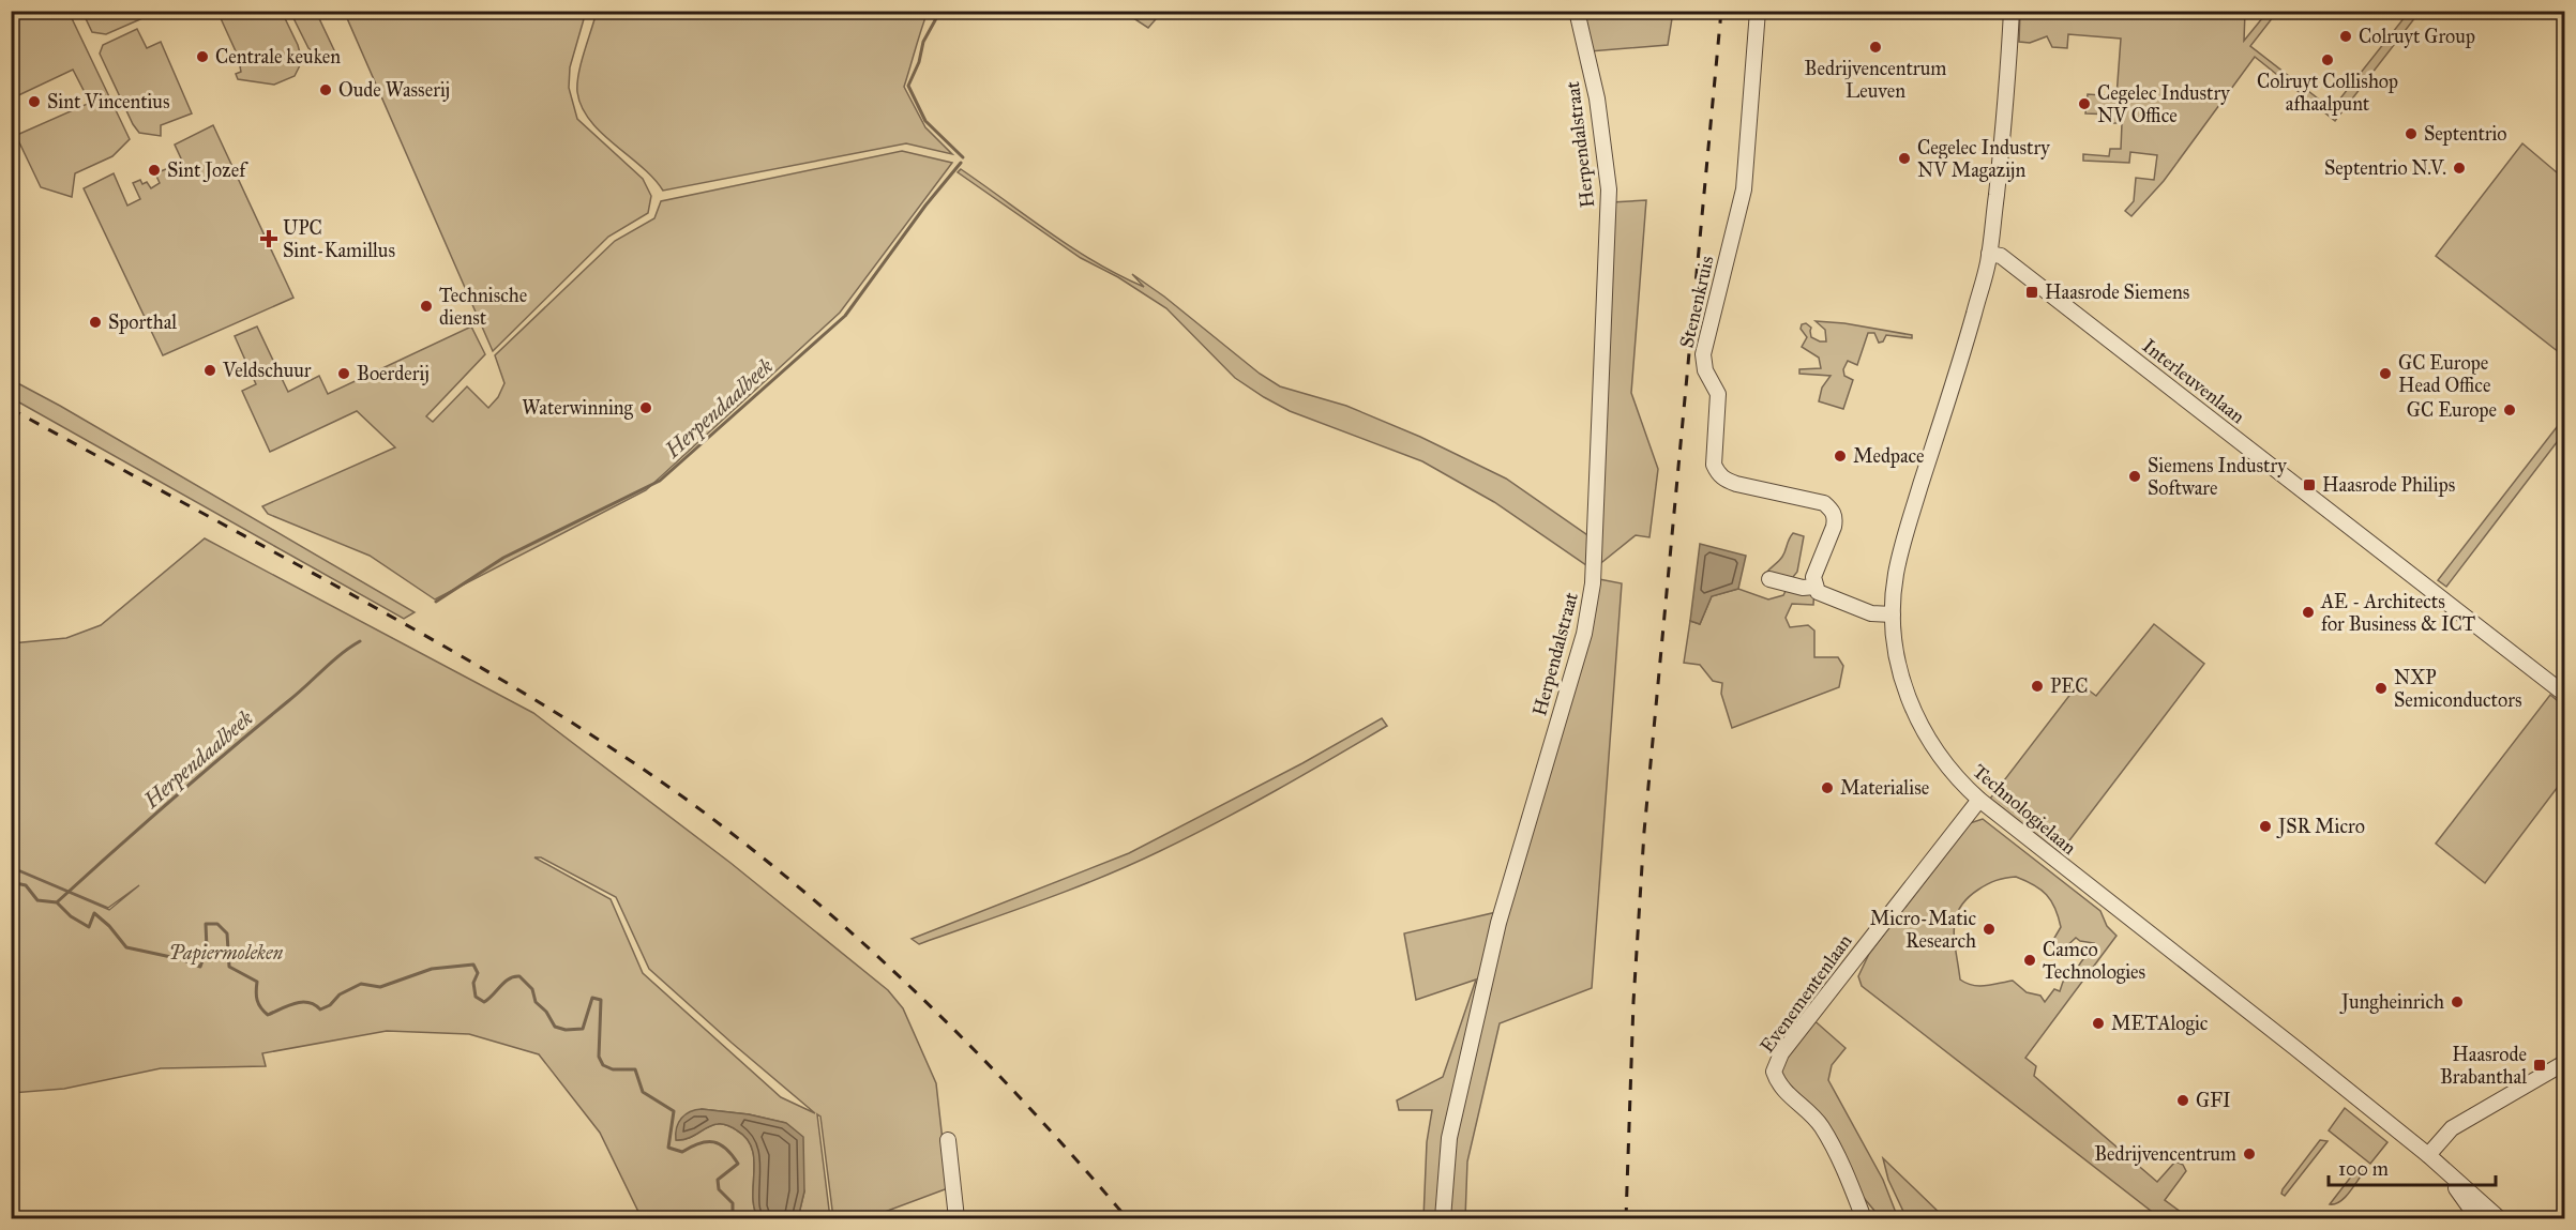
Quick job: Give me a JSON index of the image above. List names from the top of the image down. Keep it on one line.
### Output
{"streets":{"street":["Herpendalstraat","Stenenkruis","Interleuvenlaan","Technologielaan","Evenementenlaan"]},"crossings":[["Interleuvenlaan","Technologielaan"],["Technologielaan","Evenementenlaan"]],"water":["Herpendaalbeek"],"parks":["Papiermoleken"],"places":{"other":["Colruyt Group","Bedrijvencentrum Leuven","Centrale keuken","Colruyt Collishop afhaalpunt","Oude Wasserij","Sint Vincentius","Cegelec Industry NV Office","Septentrio","Cegelec Industry NV Magazijn","Septentrio N.V.","Sint Jozef","Technische dienst","Sporthal","Veldschuur","Boerderij","GC Europe Head Office","Waterwinning","GC Europe","Medpace","Siemens Industry Software","AE - Architects for Business & ICT","PEC","NXP Semiconductors","Materialise","JSR Micro","Micro-Matic Research","Camco Technologies","Jungheinrich","METAlogic","GFI","Bedrijvencentrum"],"health":["UPC Sint-Kamillus"],"transit":["Haasrode Siemens","Haasrode Philips","Haasrode Brabanthal"]},"scale_bar":"100 m"}
